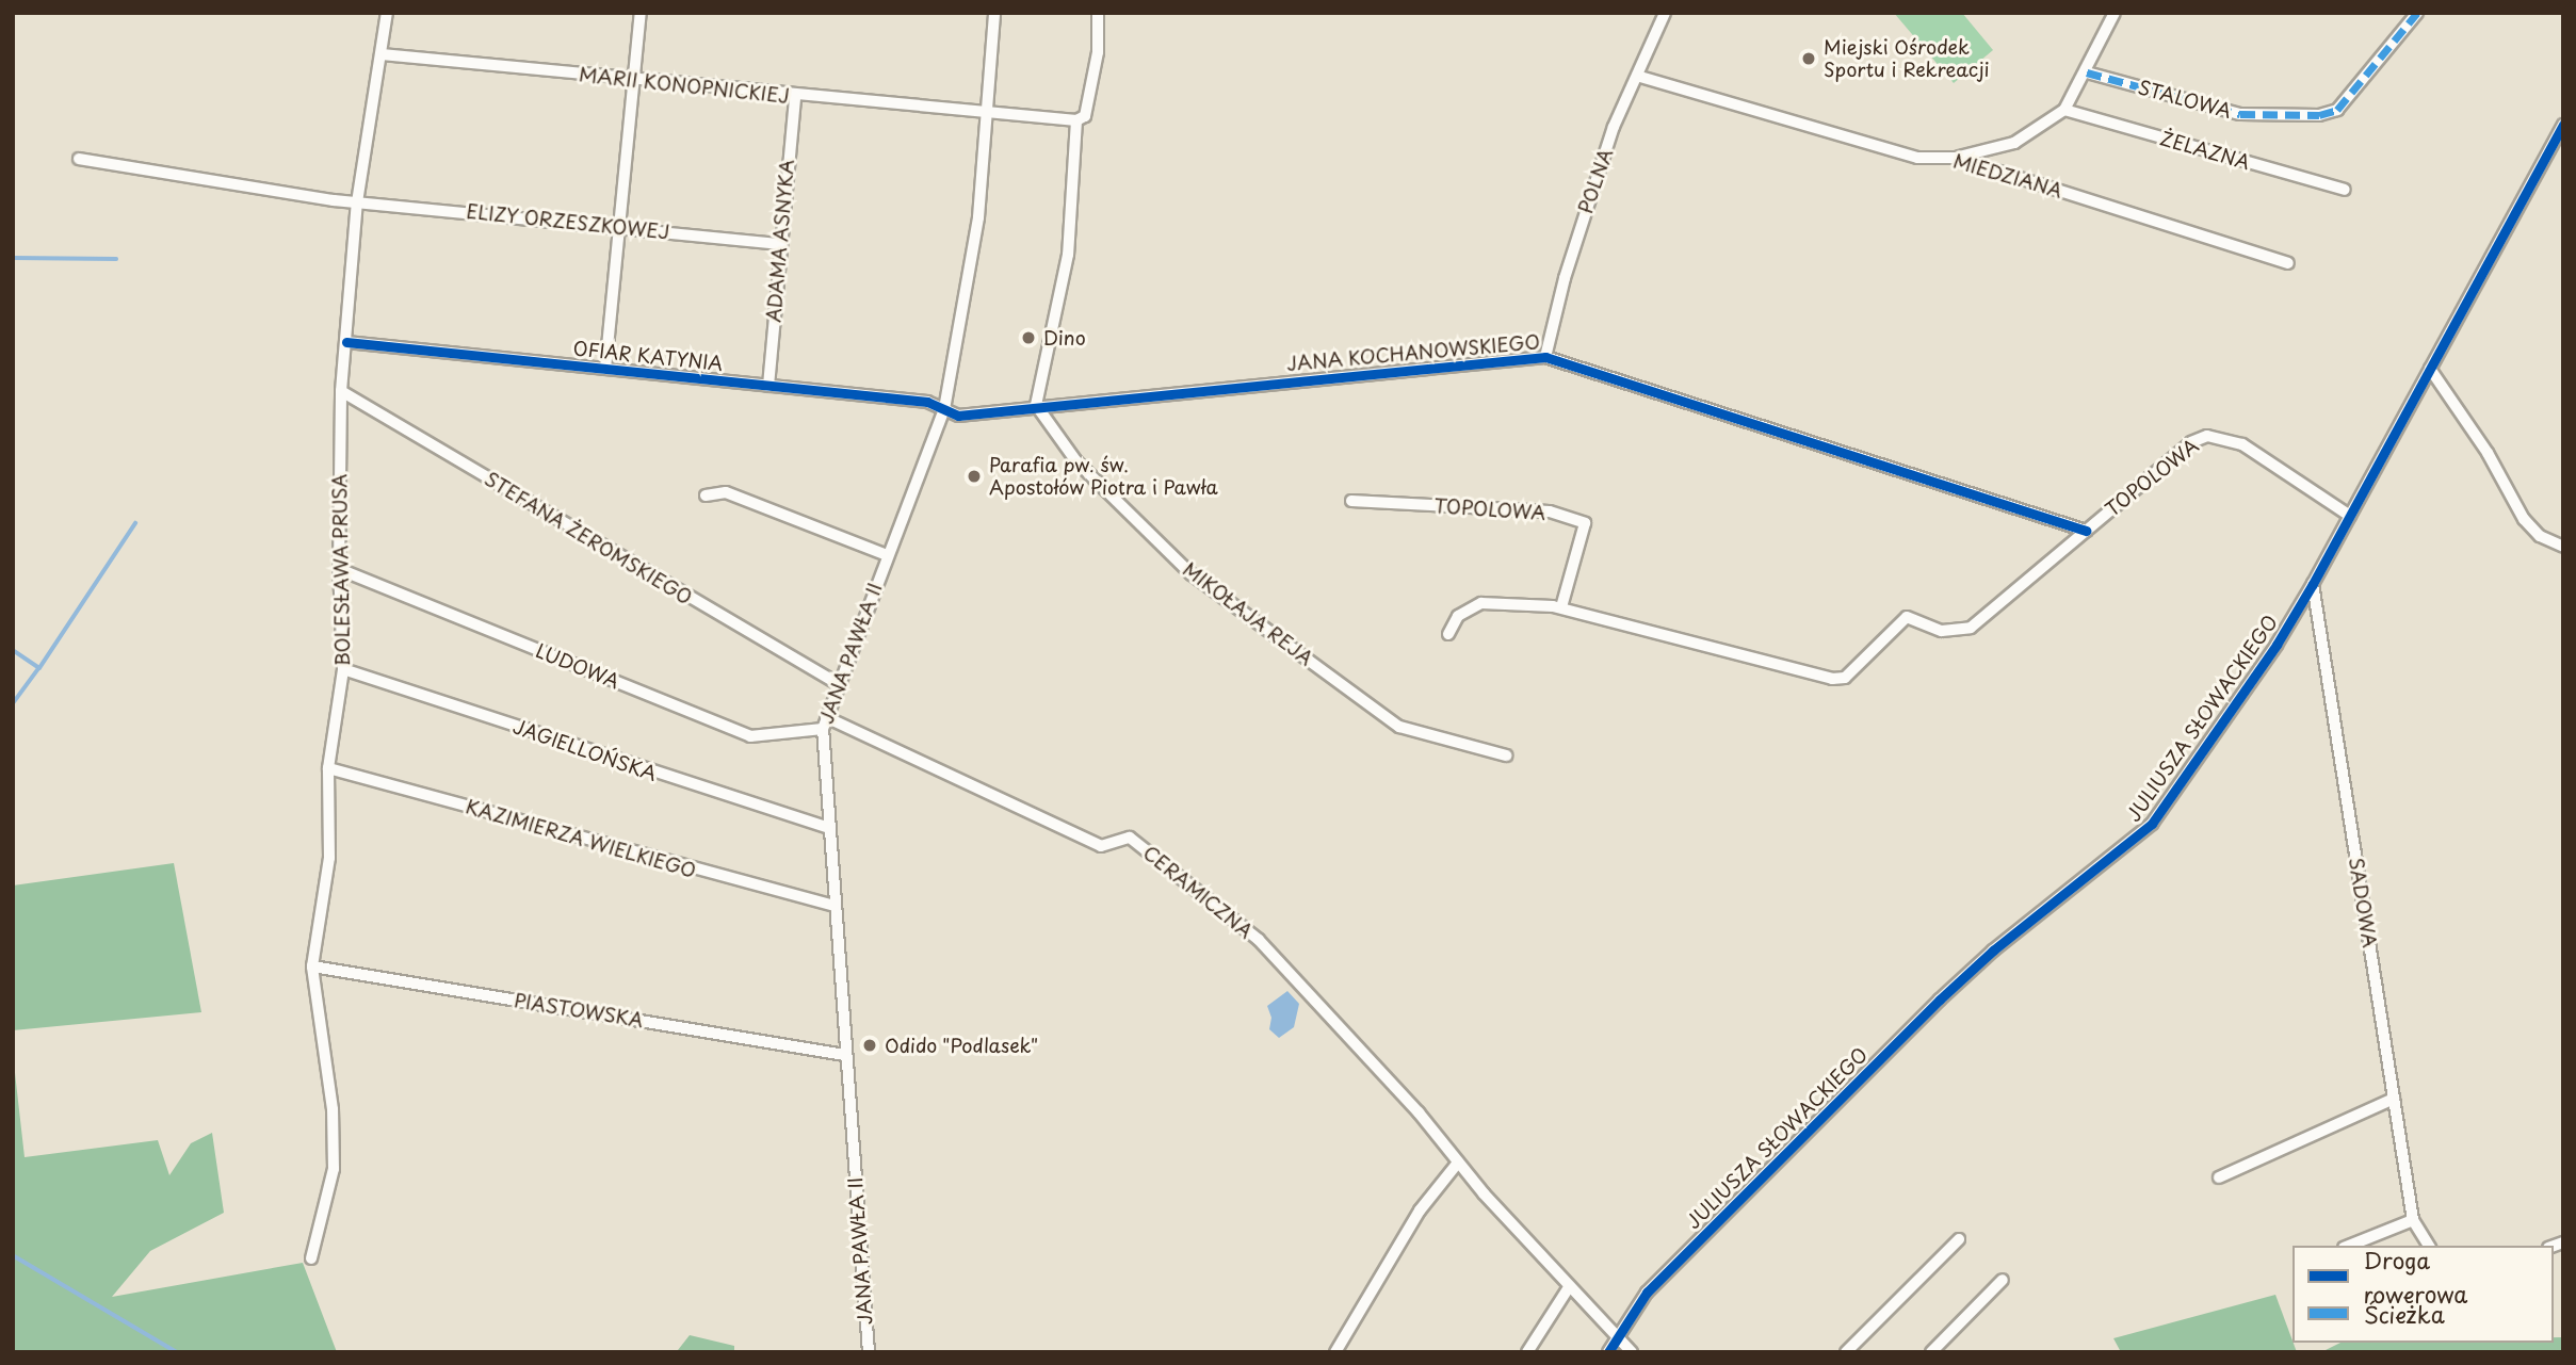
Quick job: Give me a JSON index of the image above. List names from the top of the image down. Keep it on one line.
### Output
{"streets":{"street":["MARII KONOPNICKIEJ","STALOWA","ŻELAZNA","MIEDZIANA","POLNA","ELIZY ORZESZKOWEJ","ADAMA ASNYKA","JANA KOCHANOWSKIEGO","OFIAR KATYNIA","TOPOLOWA","STEFANA ŻEROMSKIEGO","BOLESŁAWA PRUSA","MIKOŁAJA REJA","JANA PAWŁA II","LUDOWA","JULIUSZA SŁOWACKIEGO","JAGIELLOŃSKA","KAZIMIERZA WIELKIEGO","CERAMICZNA","SADOWA","PIASTOWSKA"]},"crossings":[["MARII KONOPNICKIEJ","ADAMA ASNYKA"],["MARII KONOPNICKIEJ","BOLESŁAWA PRUSA"],["MARII KONOPNICKIEJ","JANA PAWŁA II"],["MIEDZIANA","POLNA"],["POLNA","JANA KOCHANOWSKIEGO"],["ELIZY ORZESZKOWEJ","ADAMA ASNYKA"],["ELIZY ORZESZKOWEJ","BOLESŁAWA PRUSA"],["ADAMA ASNYKA","OFIAR KATYNIA"],["JANA KOCHANOWSKIEGO","OFIAR KATYNIA"],["JANA KOCHANOWSKIEGO","TOPOLOWA"],["JANA KOCHANOWSKIEGO","MIKOŁAJA REJA"],["JANA KOCHANOWSKIEGO","JANA PAWŁA II"],["OFIAR KATYNIA","BOLESŁAWA PRUSA"],["OFIAR KATYNIA","JANA PAWŁA II"],["TOPOLOWA","JULIUSZA SŁOWACKIEGO"],["STEFANA ŻEROMSKIEGO","BOLESŁAWA PRUSA"],["STEFANA ŻEROMSKIEGO","JANA PAWŁA II"],["BOLESŁAWA PRUSA","LUDOWA"],["BOLESŁAWA PRUSA","JAGIELLOŃSKA"],["BOLESŁAWA PRUSA","KAZIMIERZA WIELKIEGO"],["BOLESŁAWA PRUSA","PIASTOWSKA"],["JANA PAWŁA II","LUDOWA"],["JANA PAWŁA II","JAGIELLOŃSKA"],["JANA PAWŁA II","KAZIMIERZA WIELKIEGO"],["JANA PAWŁA II","CERAMICZNA"],["JANA PAWŁA II","PIASTOWSKA"],["LUDOWA","CERAMICZNA"],["JULIUSZA SŁOWACKIEGO","CERAMICZNA"],["JULIUSZA SŁOWACKIEGO","SADOWA"]],"places":["Miejski Ośrodek Sportu i Rekreacji","Dino","Parafia pw. św. Apostołów Piotra i Pawła","Odido \"Podlasek\""],"legend":["Droga rowerowa","Ścieżka"]}
